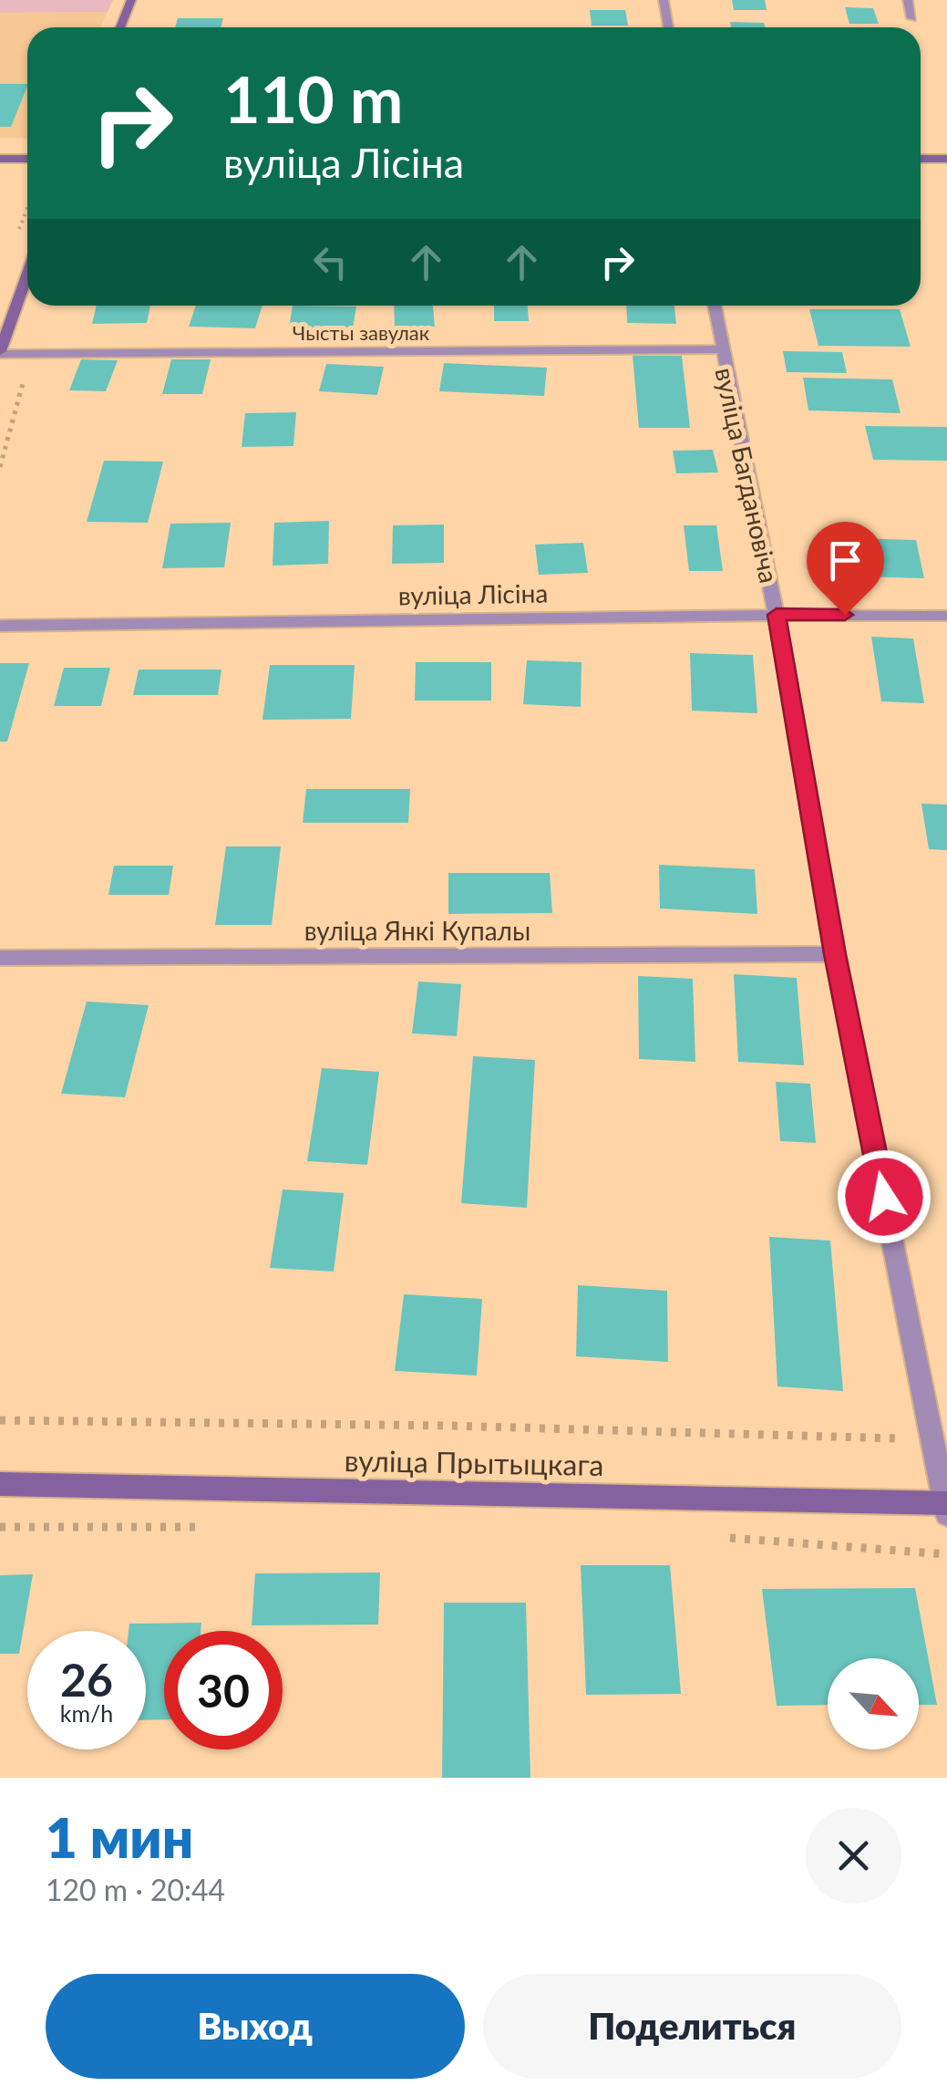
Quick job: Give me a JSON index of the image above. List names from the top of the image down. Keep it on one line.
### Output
{"streets":{"main road":["вуліца Прытыцкага"],"street":["Чысты завулак","вуліца Багдановіча","вуліца Лісіна","вуліца Янкі Купалы"]},"crossings":[["Чысты завулак","вуліца Багдановіча"],["вуліца Багдановіча","вуліца Лісіна"],["вуліца Багдановіча","вуліца Янкі Купалы"],["вуліца Багдановіча","вуліца Прытыцкага"]],"north":"bottom right","page":{"turn":["110 m","вуліца Лісіна"],"speed":"26 km/h","limit":"30","heading":["1 мин","120 m · 20:44"],"buttons":["Выход","Поделиться"]}}
